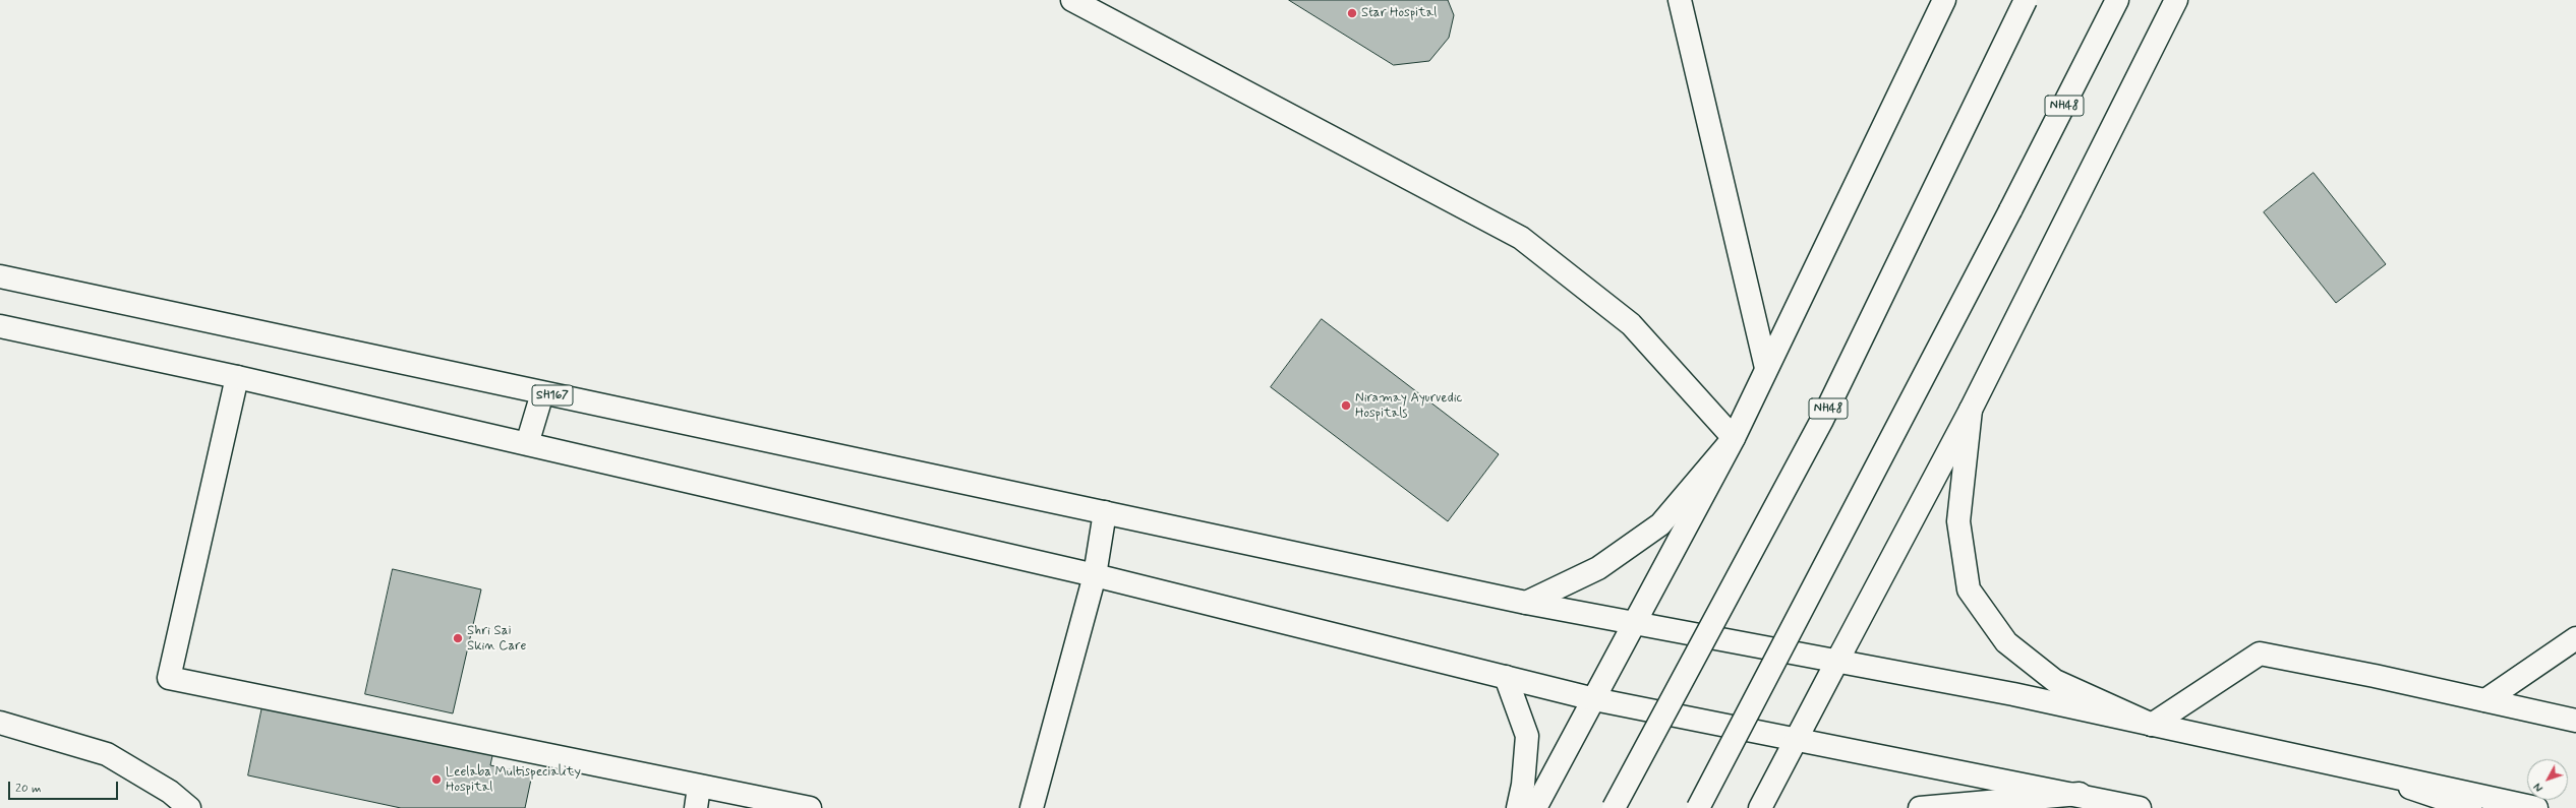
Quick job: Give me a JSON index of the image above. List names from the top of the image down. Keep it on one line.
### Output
{"streets":{"main road":["NH48","SH167"]},"places":["Star Hospital","Niramay Ayurvedic Hospitals","Shri Sai Skin Care","Leelaba Multispeciality Hospital"],"scale_bar":"20 m","north":"bottom left"}
